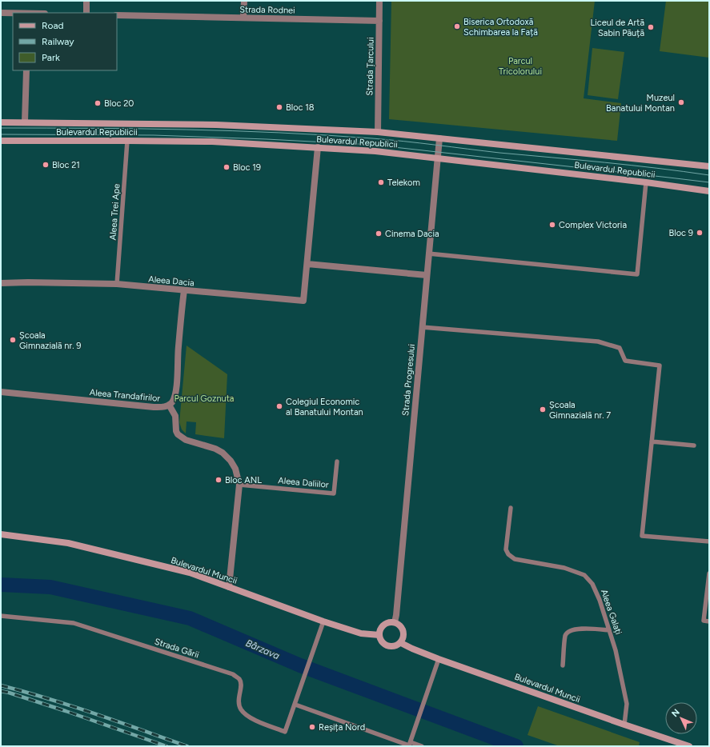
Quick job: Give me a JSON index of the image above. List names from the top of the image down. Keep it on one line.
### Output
{"streets":{"main road":["Bulevardul Republicii","Bulevardul Muncii"],"street":["Strada Rodnei","Strada Țarcului","Aleea Dacia","Strada Progresului","Aleea Trandafirilor"],"lane":["Aleea Trei Ape","Aleea Daliilor","Aleea Galați","Strada Gării"]},"crossings":[["Strada Rodnei","Strada Țarcului"],["Strada Țarcului","Bulevardul Republicii"],["Bulevardul Republicii","Aleea Trei Ape"],["Bulevardul Republicii","Aleea Dacia"],["Bulevardul Republicii","Strada Progresului"],["Aleea Trei Ape","Aleea Dacia"],["Aleea Dacia","Aleea Trandafirilor"],["Strada Progresului","Bulevardul Muncii"],["Bulevardul Muncii","Aleea Galați"],["Bulevardul Muncii","Strada Gării"]],"water":["Bârzava"],"parks":["Parcul Tricolorului","Parcul Goznuta"],"places":["Biserica Ortodoxă Schimbarea la Față","Liceul de Artă Sabin Păuță","Muzeul Banatului Montan","Bloc 20","Bloc 18","Bloc 21","Bloc 19","Telekom","Complex Victoria","Bloc 9","Cinema Dacia","Școala Gimnazială nr. 9","Colegiul Economic al Banatului Montan","Școala Gimnazială nr. 7","Bloc ANL","Reșița Nord"],"legend":["Road","Railway","Park"],"north":"top left"}
